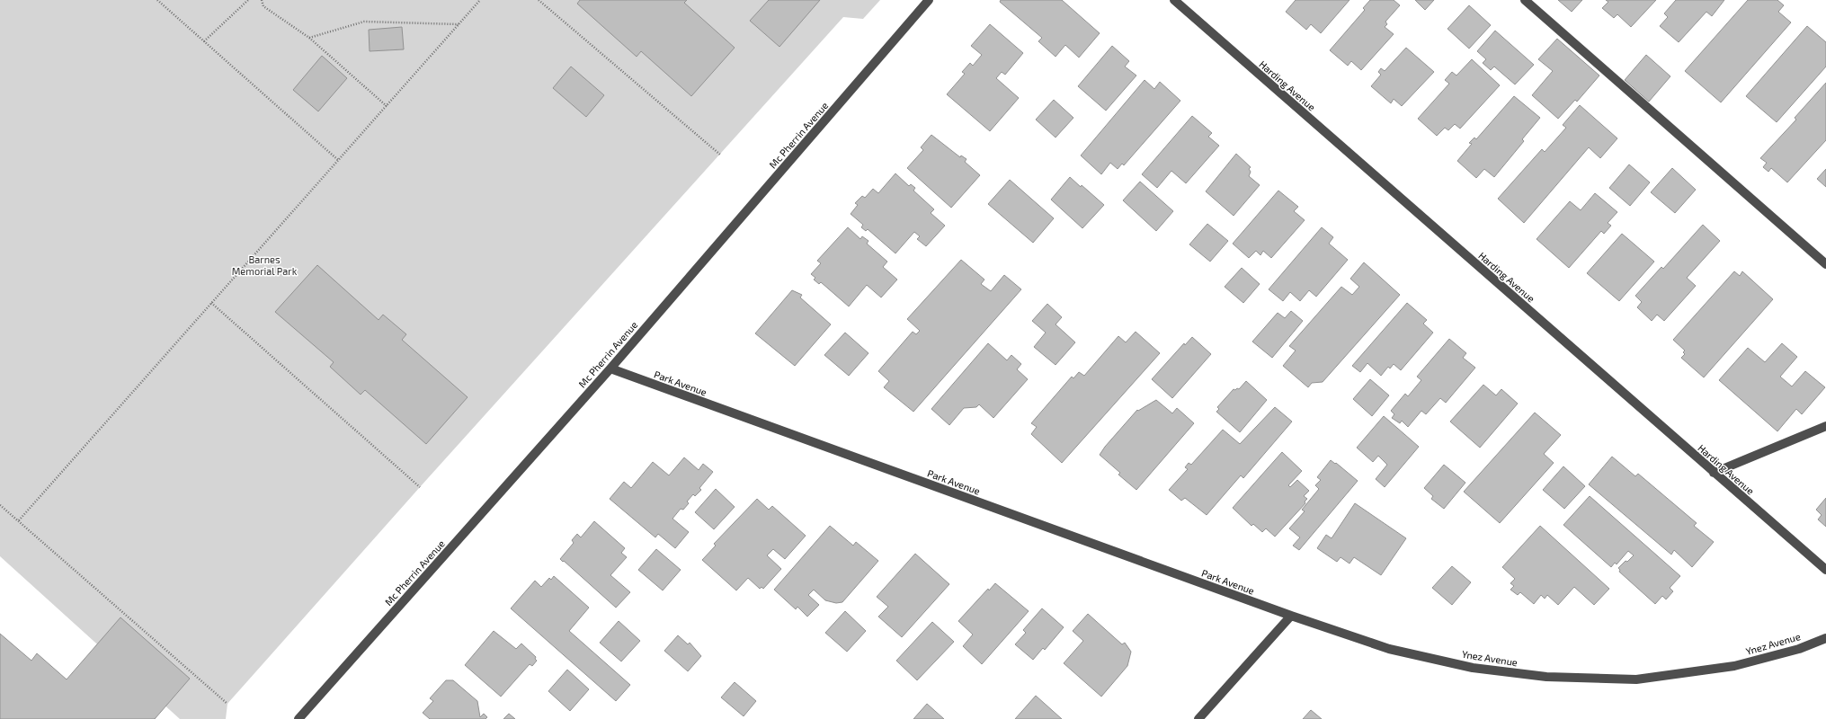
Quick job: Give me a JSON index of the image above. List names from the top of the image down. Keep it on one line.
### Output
{"streets":{"street":["Harding Avenue","Mc Pherrin Avenue","Park Avenue","Ynez Avenue"]},"crossings":[["Mc Pherrin Avenue","Park Avenue"],["Park Avenue","Ynez Avenue"]],"parks":["Barnes Memorial Park"]}
